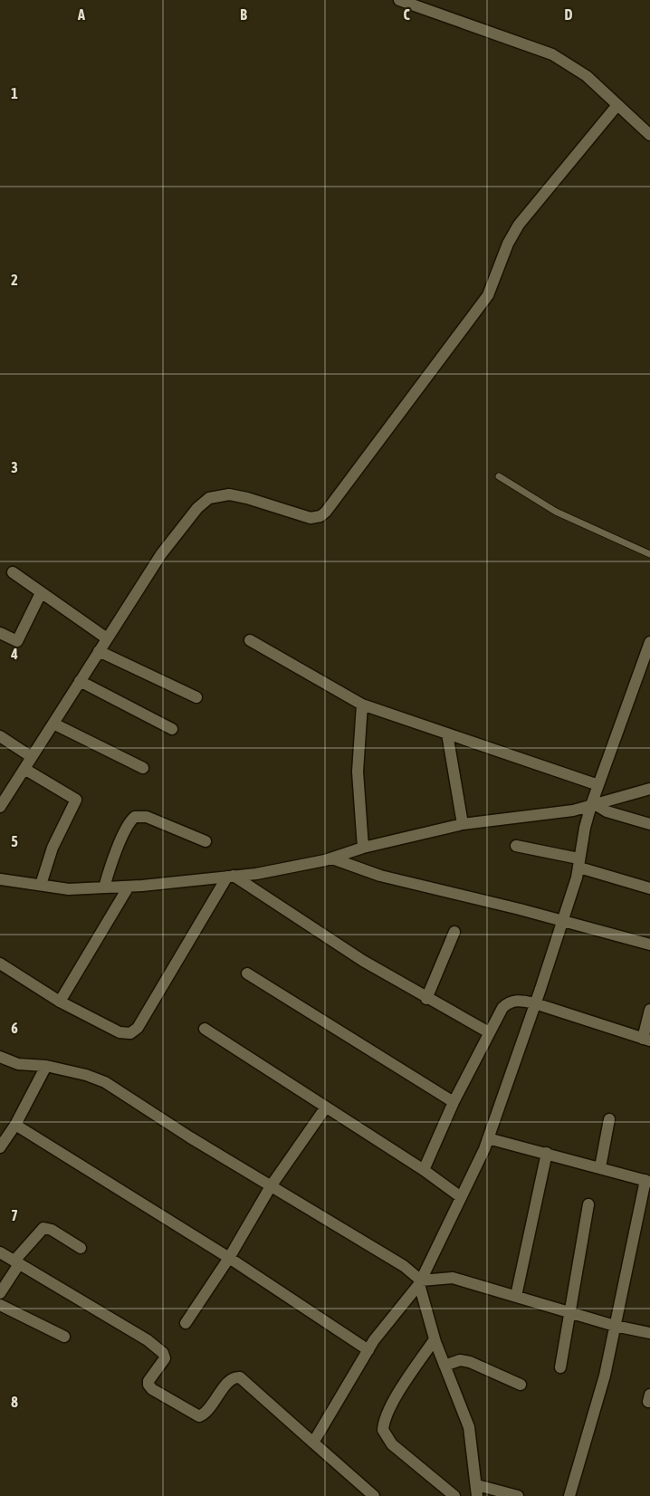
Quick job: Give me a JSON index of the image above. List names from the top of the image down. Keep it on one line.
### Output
{"grid":{"columns":["A","B","C","D"],"rows":["1","2","3","4","5","6","7","8"]}}
